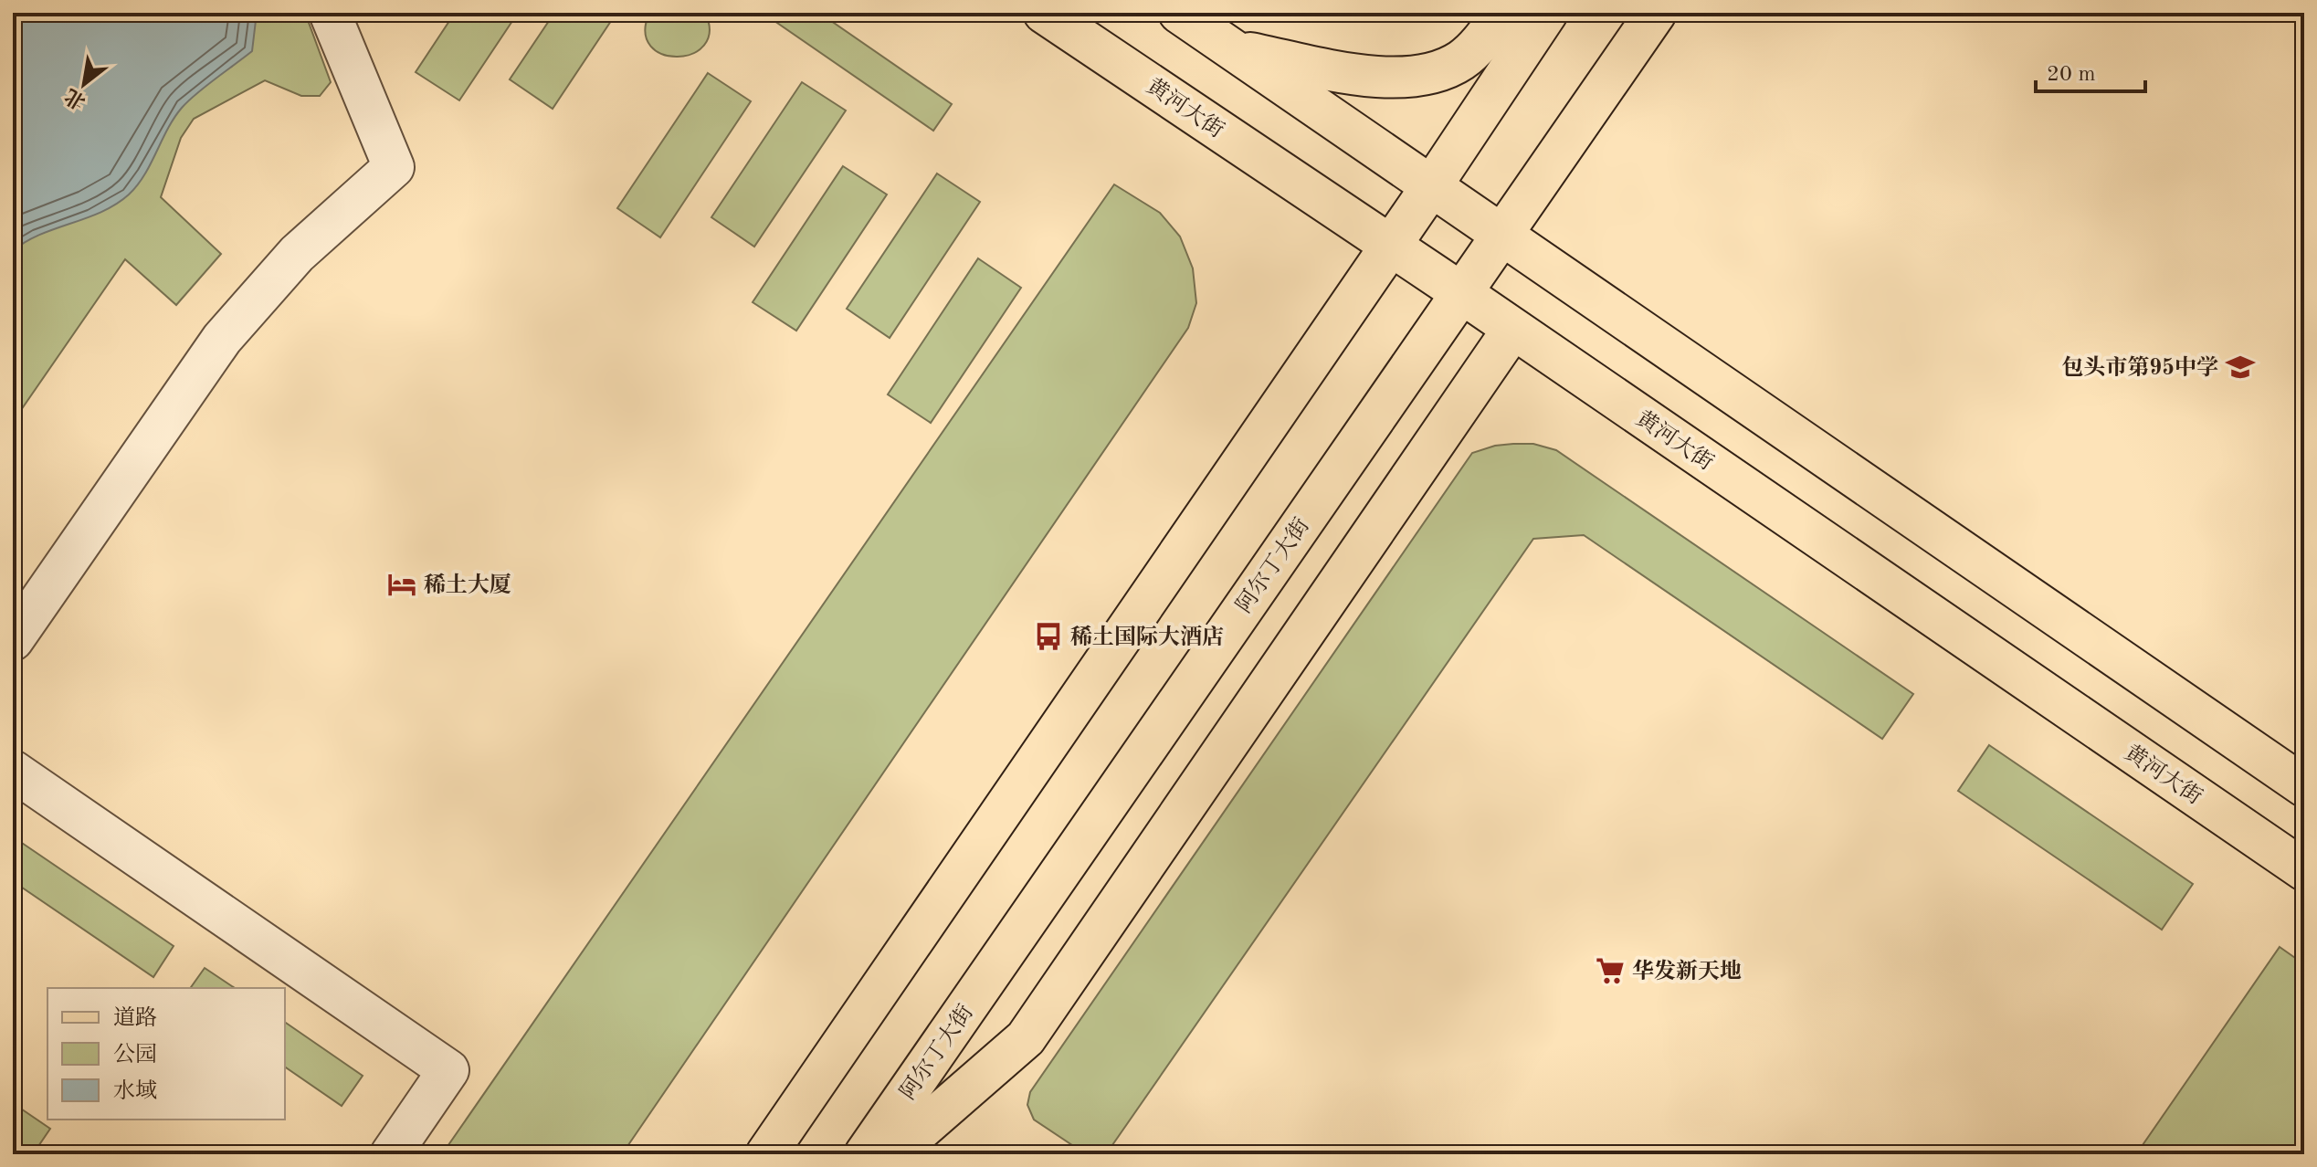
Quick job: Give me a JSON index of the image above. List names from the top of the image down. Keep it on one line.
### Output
{"streets":{"main road":["黄河大街","阿尔丁大街"]},"crossings":[["黄河大街","阿尔丁大街"]],"places":{"school or university":["包头市第95中学"],"hotel":["稀土大厦"],"bus stop":["稀土国际大酒店"],"supermarket":["华发新天地"]},"legend":["道路","公园","水域"],"scale_bar":"20 m","north":"bottom left"}
